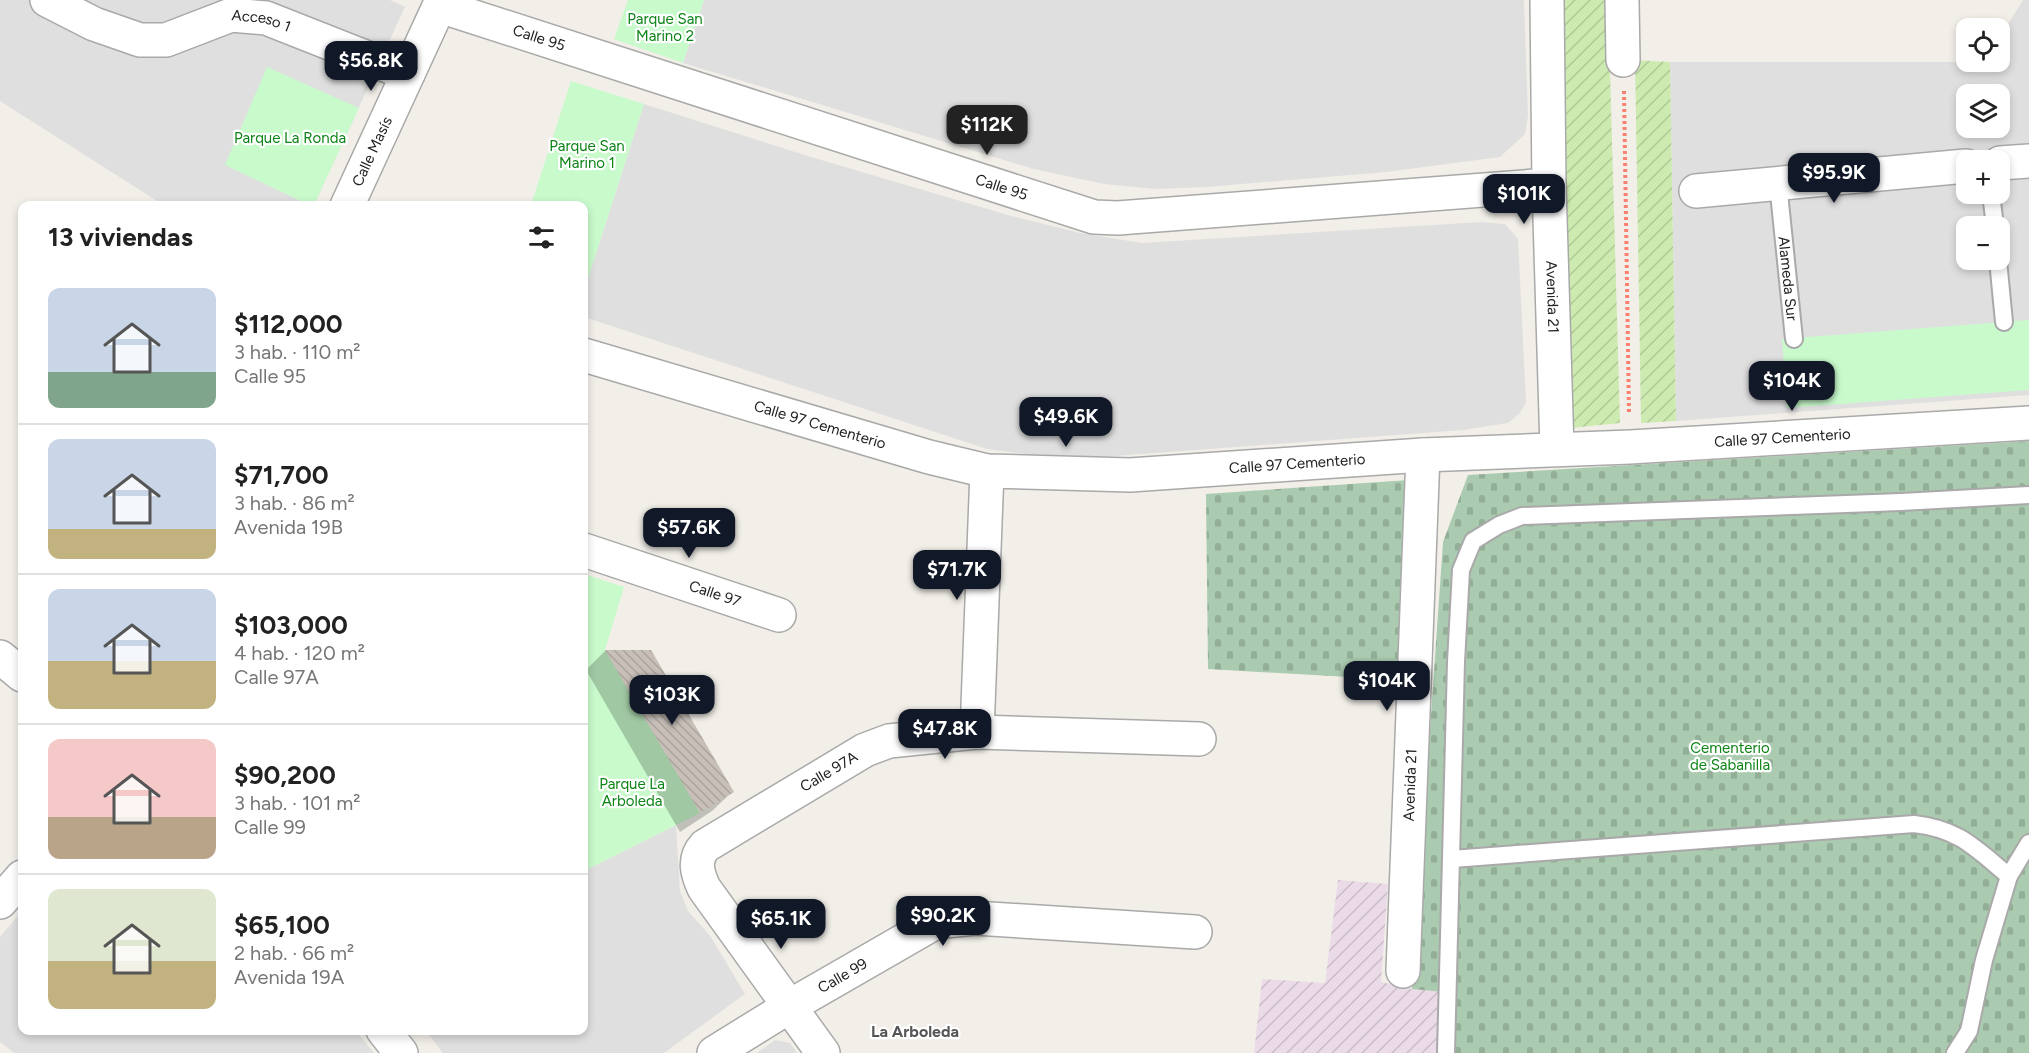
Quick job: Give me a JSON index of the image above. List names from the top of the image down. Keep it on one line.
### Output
{"streets":{"street":["Acceso 1","Calle 95","Calle Masís","Avenida 21","Calle 97 Cementerio","Calle 97","Calle 97A","Calle 99"],"lane":["Alameda Sur"]},"crossings":[["Acceso 1","Calle Masís"],["Calle 95","Calle Masís"],["Calle 95","Avenida 21"],["Avenida 21","Calle 97 Cementerio"],["Calle 97A","Calle 99"]],"districts":["La Arboleda"],"parks":["Parque San Marino 2","Parque La Ronda","Parque San Marino 1","Cementerio de Sabanilla","Parque La Arboleda"],"page":{"map_buttons":["+","−"],"price":["$56.8K","$112K","$95.9K","$101K","$104K","$49.6K","$57.6K","$71.7K","$104K","$103K","$47.8K","$90.2K","$65.1K"],"heading":"13 viviendas","list":[{"name":"$112,000","note":"3 hab. · 110 m² · Calle 95"},{"name":"$71,700","note":"3 hab. · 86 m² · Avenida 19B"},{"name":"$103,000","note":"4 hab. · 120 m² · Calle 97A"},{"name":"$90,200","note":"3 hab. · 101 m² · Calle 99"},{"name":"$65,100","note":"2 hab. · 66 m² · Avenida 19A"}]}}
